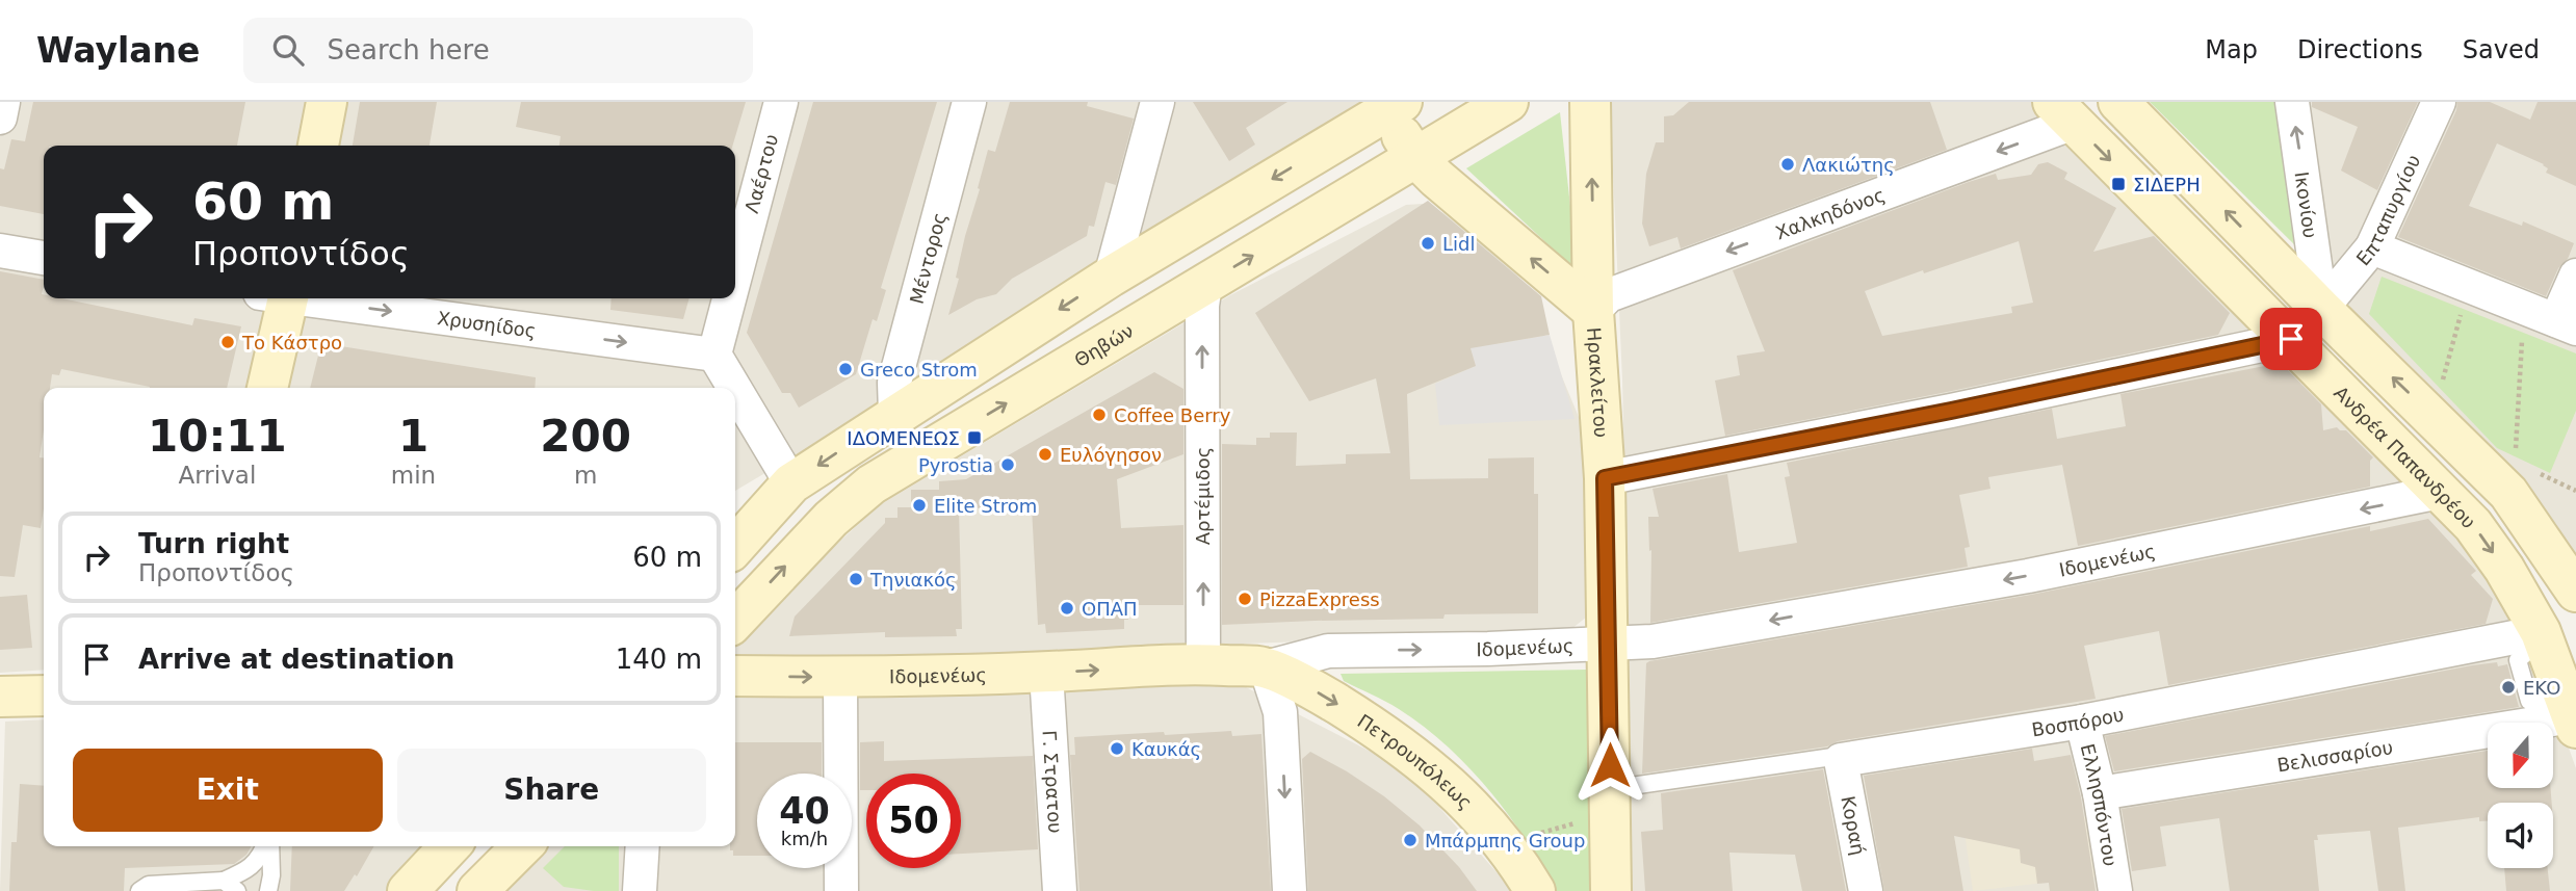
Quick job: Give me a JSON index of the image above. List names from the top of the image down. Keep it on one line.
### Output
{"streets":{"main road":["Θηβών","Ηρακλείτου","Ανδρέα Παπανδρέου","Ιδομενέως","Πετρουπόλεως"],"street":["Λαέρτου","Ικονίου","Επταπυργίου","Χαλκηδόνος","Μέντορος","Χρυσηίδος","Αρτέμιδος","Βοσπόρου","Βελισσαρίου","Γ. Στρατου","Ελλησπόντου","Κοραή"]},"crossings":[["Λαέρτου","Χρυσηίδος"],["Ικονίου","Επταπυργίου"],["Χαλκηδόνος","Ηρακλείτου"],["Χαλκηδόνος","Ανδρέα Παπανδρέου"],["Θηβών","Ηρακλείτου"],["Θηβών","Αρτέμιδος"],["Ηρακλείτου","Ιδομενέως"],["Ηρακλείτου","Βοσπόρου"],["Ανδρέα Παπανδρέου","Ιδομενέως"],["Ανδρέα Παπανδρέου","Βοσπόρου"],["Ανδρέα Παπανδρέου","Βελισσαρίου"],["Αρτέμιδος","Ιδομενέως"],["Ιδομενέως","Πετρουπόλεως"],["Ιδομενέως","Γ. Στρατου"],["Βοσπόρου","Ελλησπόντου"],["Βοσπόρου","Κοραή"],["Βελισσαρίου","Ελλησπόντου"]],"one_way":["Ικονίου","Χρυσηίδος","Ηρακλείτου","Αρτέμιδος","Πετρουπόλεως"],"places":{"other":["Λακιώτης","Lidl","Το Κάστρο","Greco Strom","Coffee Berry","Ευλόγησον","Pyrostia","Elite Strom","Τηνιακός","PizzaExpress","ΟΠΑΠ","EKO","Καυκάς","Μπάρμπης Group"],"transit":["ΣΙΔΕΡΗ","ΙΔΟΜΕΝΕΩΣ"]},"north":"bottom","page":{"header":"Waylane","search":"Search here","nav":["Map","Directions","Saved"],"turn":["60 m","Προποντίδος"],"eta":["10:11","Arrival","1","min","200","m"],"list":[{"name":"Turn right","note":"Προποντίδος","value":"60 m"},{"name":"Arrive at destination","value":"140 m"}],"buttons":["Exit","Share"],"speed":"40 km/h","limit":"50"}}
